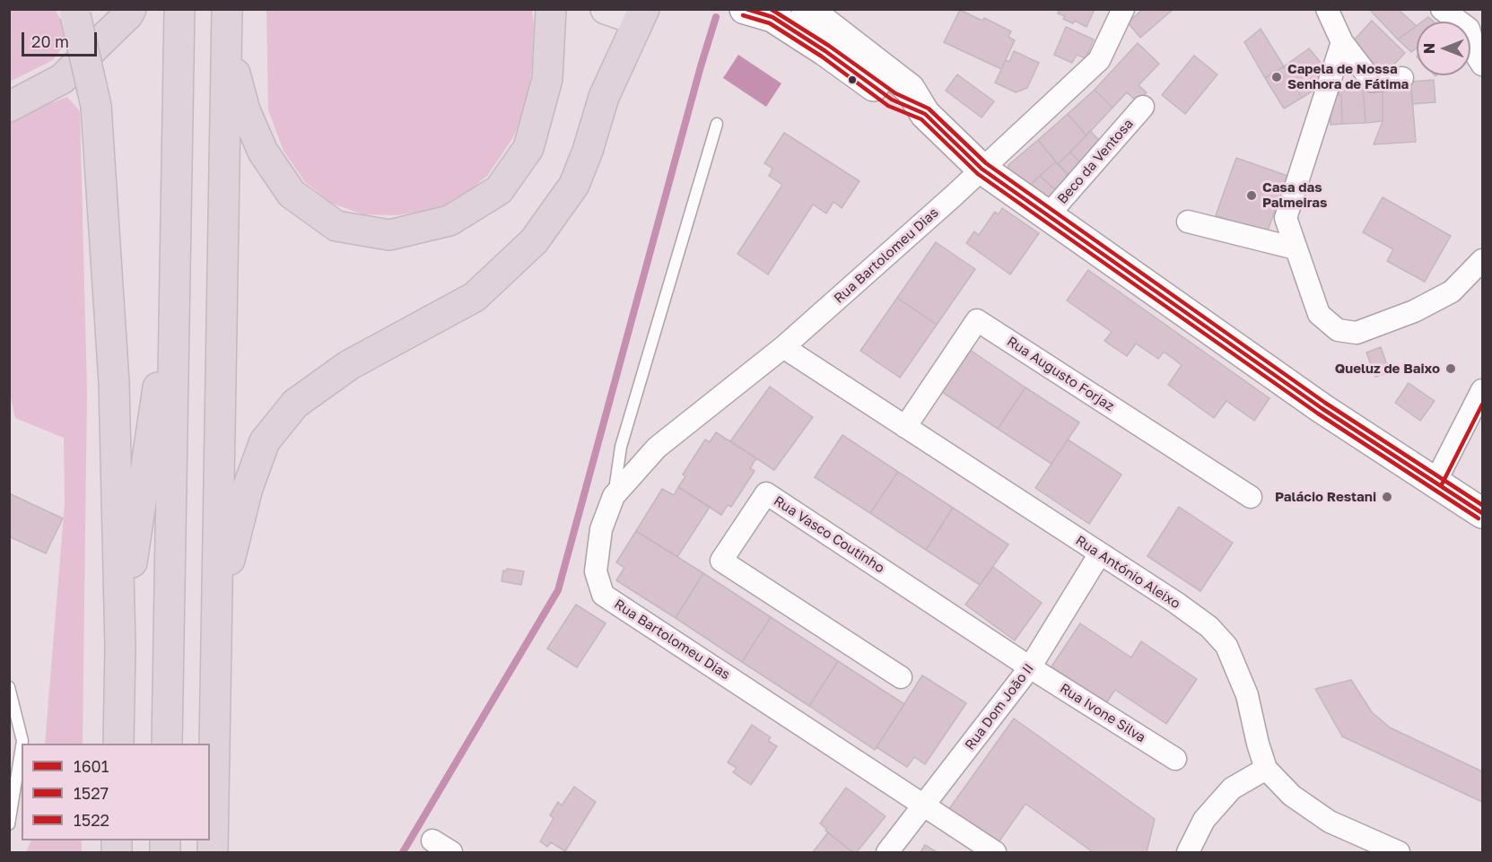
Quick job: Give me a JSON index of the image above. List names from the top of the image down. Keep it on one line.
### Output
{"streets":{"street":["Beco da Ventosa","Rua Bartolomeu Dias","Rua Augusto Forjaz","Rua Vasco Coutinho","Rua António Aleixo","Rua Dom João II","Rua Ivone Silva"]},"crossings":[["Rua Bartolomeu Dias","Rua António Aleixo"],["Rua Bartolomeu Dias","Rua Dom João II"],["Rua Augusto Forjaz","Rua António Aleixo"],["Rua Vasco Coutinho","Rua Dom João II"],["Rua Vasco Coutinho","Rua Ivone Silva"],["Rua António Aleixo","Rua Dom João II"],["Rua Dom João II","Rua Ivone Silva"]],"places":["Capela de Nossa Senhora de Fátima","Casa das Palmeiras","Queluz de Baixo","Palácio Restani"],"lines":["transit line 1601","transit line 1522","transit line 1527"],"legend":["1601","1527","1522"],"scale_bar":"20 m","north":"left"}
